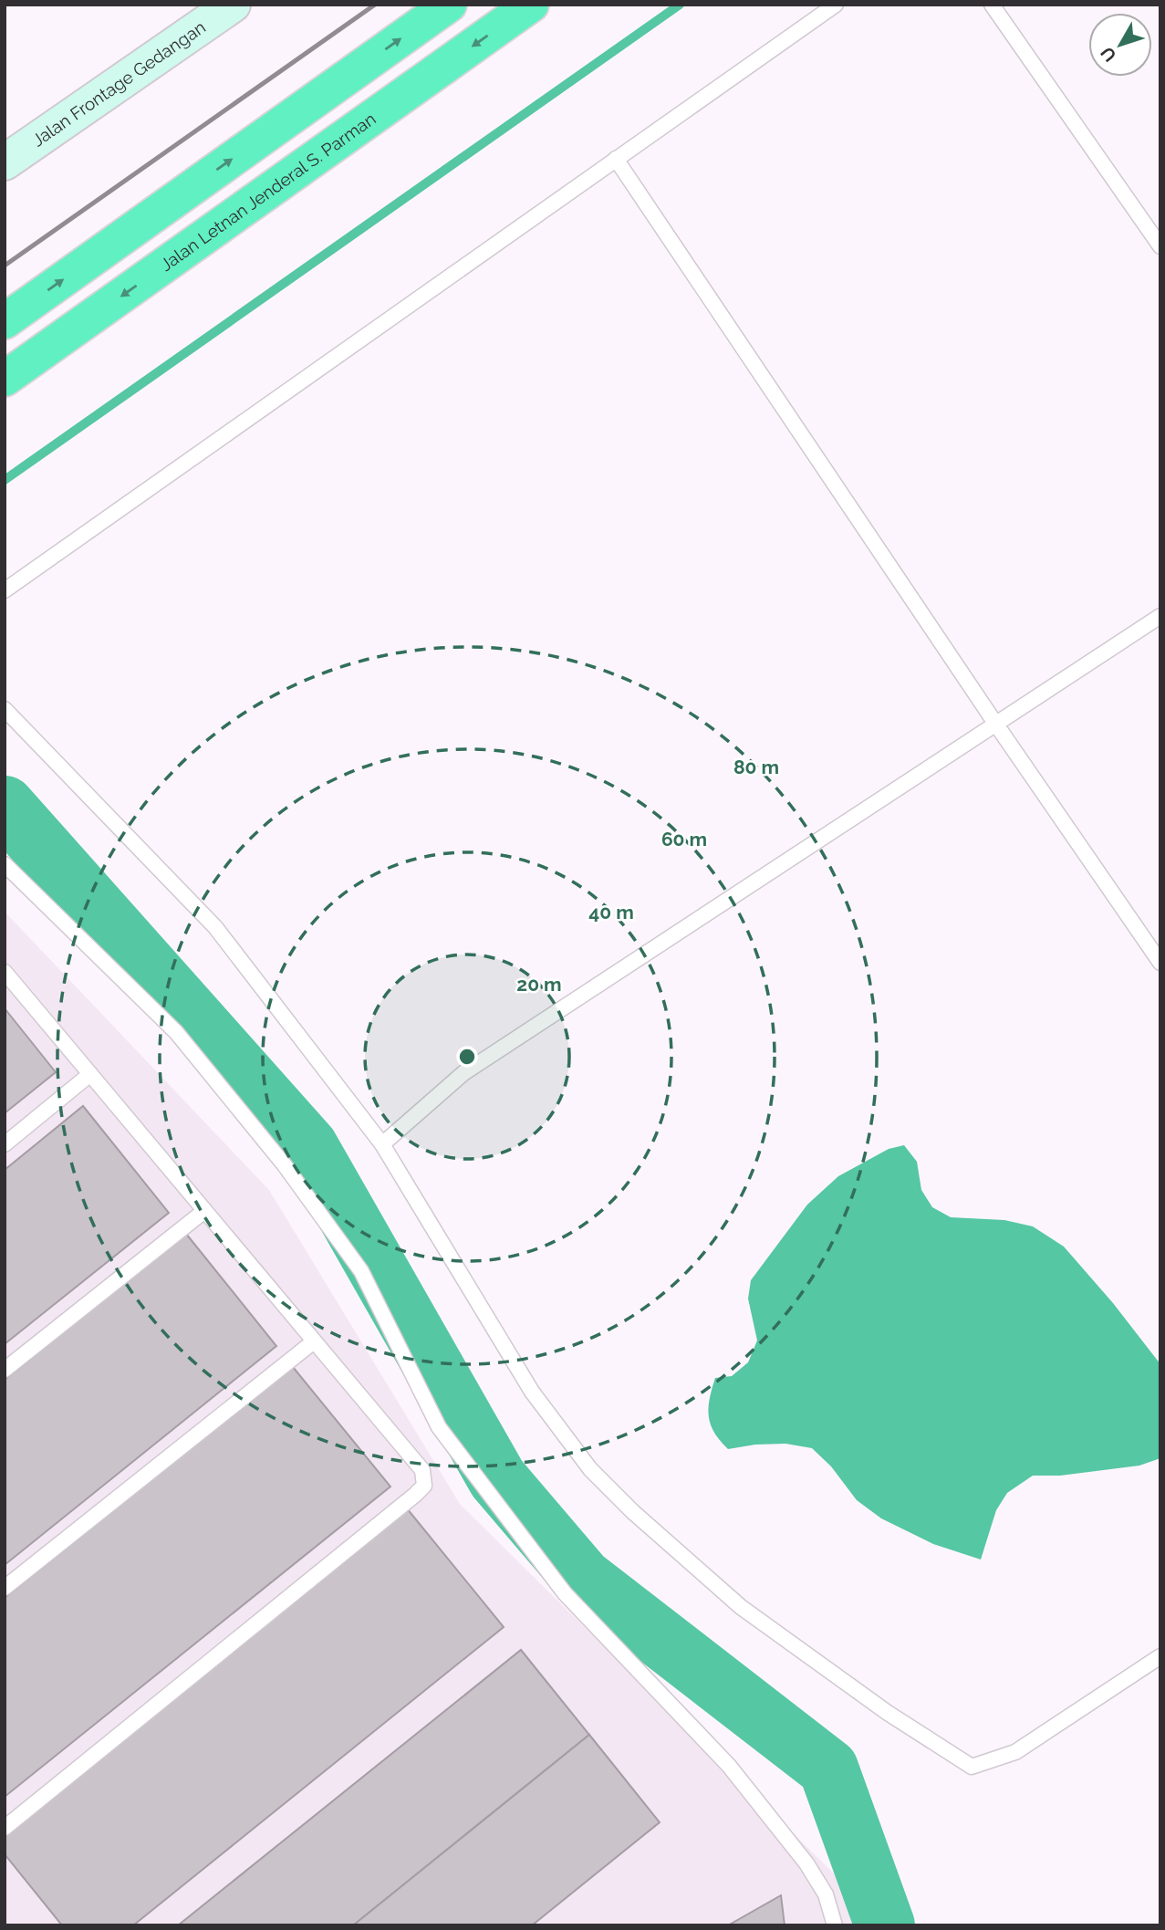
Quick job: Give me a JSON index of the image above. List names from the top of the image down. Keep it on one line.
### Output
{"streets":{"highway":["Jalan Letnan Jenderal S. Parman"],"street":["Jalan Frontage Gedangan"]},"north":"bottom left","rings":["80 m","60 m","40 m","20 m"]}
